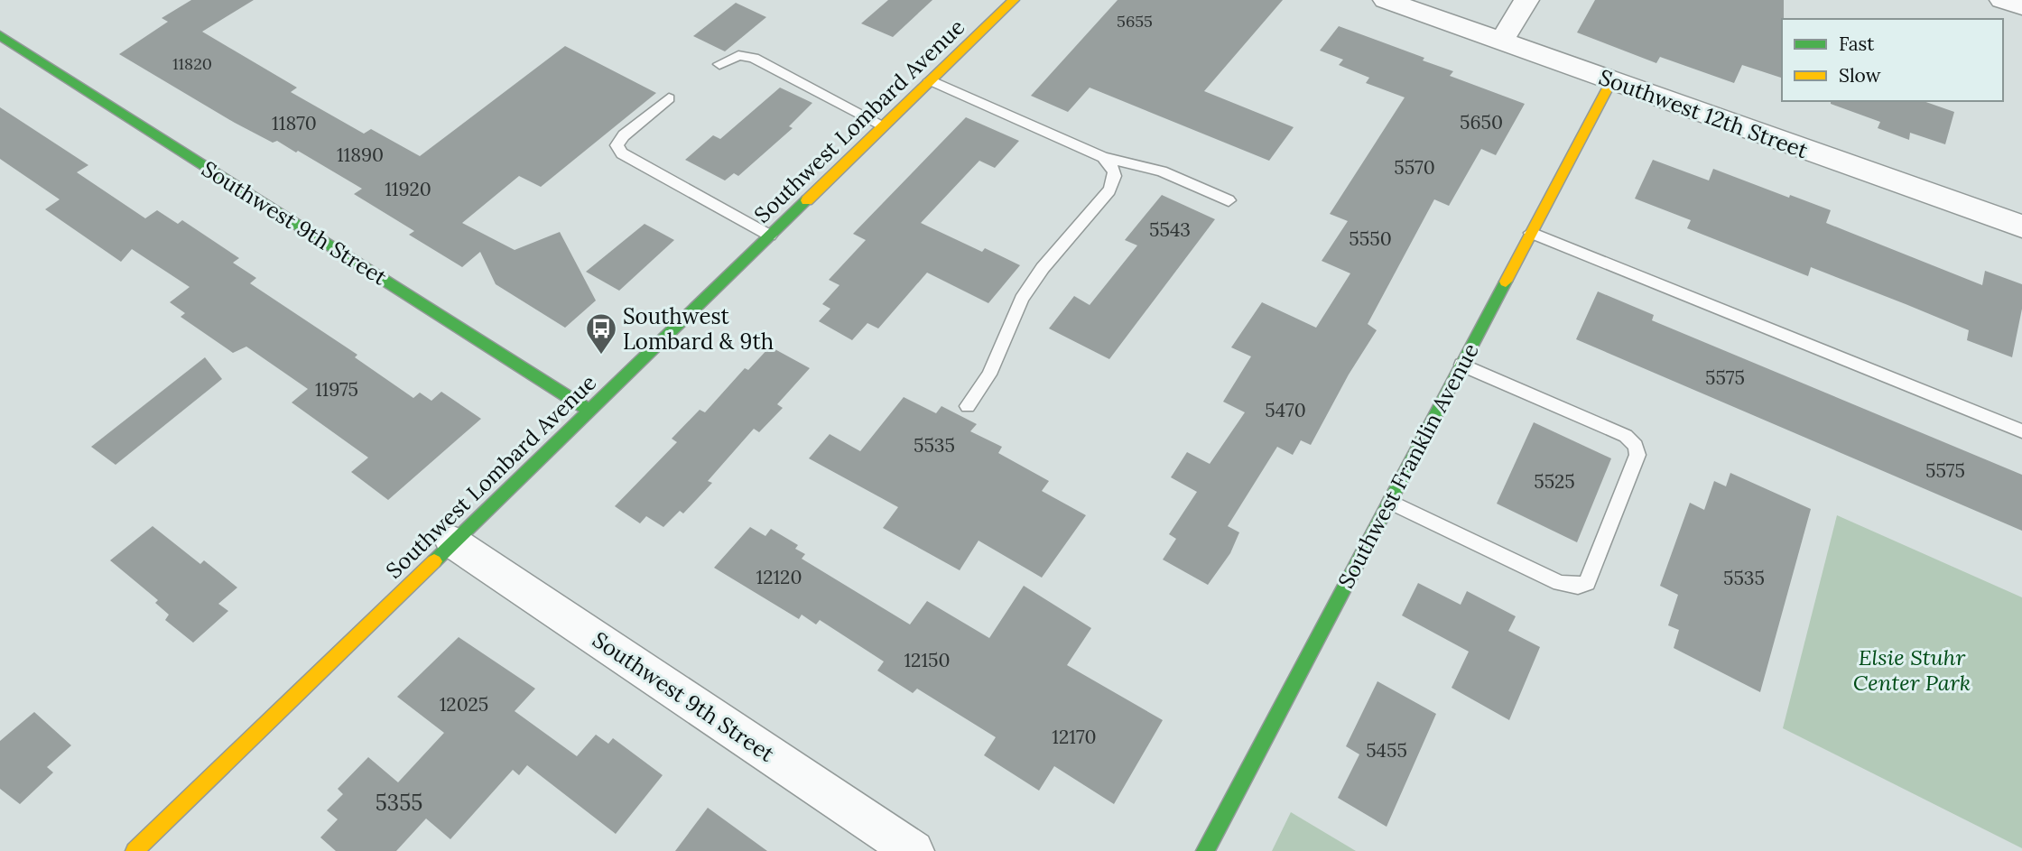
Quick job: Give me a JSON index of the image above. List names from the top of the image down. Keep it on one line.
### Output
{"streets":{"street":["Southwest 12th Street","Southwest Lombard Avenue","Southwest 9th Street","Southwest Franklin Avenue"]},"crossings":[["Southwest 12th Street","Southwest Franklin Avenue"],["Southwest Lombard Avenue","Southwest 9th Street"]],"parks":["Elsie Stuhr Center Park"],"places":{"bus stop":["Southwest Lombard & 9th"]},"house_numbers":["5655","11820","5650","11870","11890","5570","11920","5543","5550","5575","11975","5470","5535","5575","5525","12120","5535","12150","12025","12170","5455","5355"],"legend":["Fast","Slow"]}
